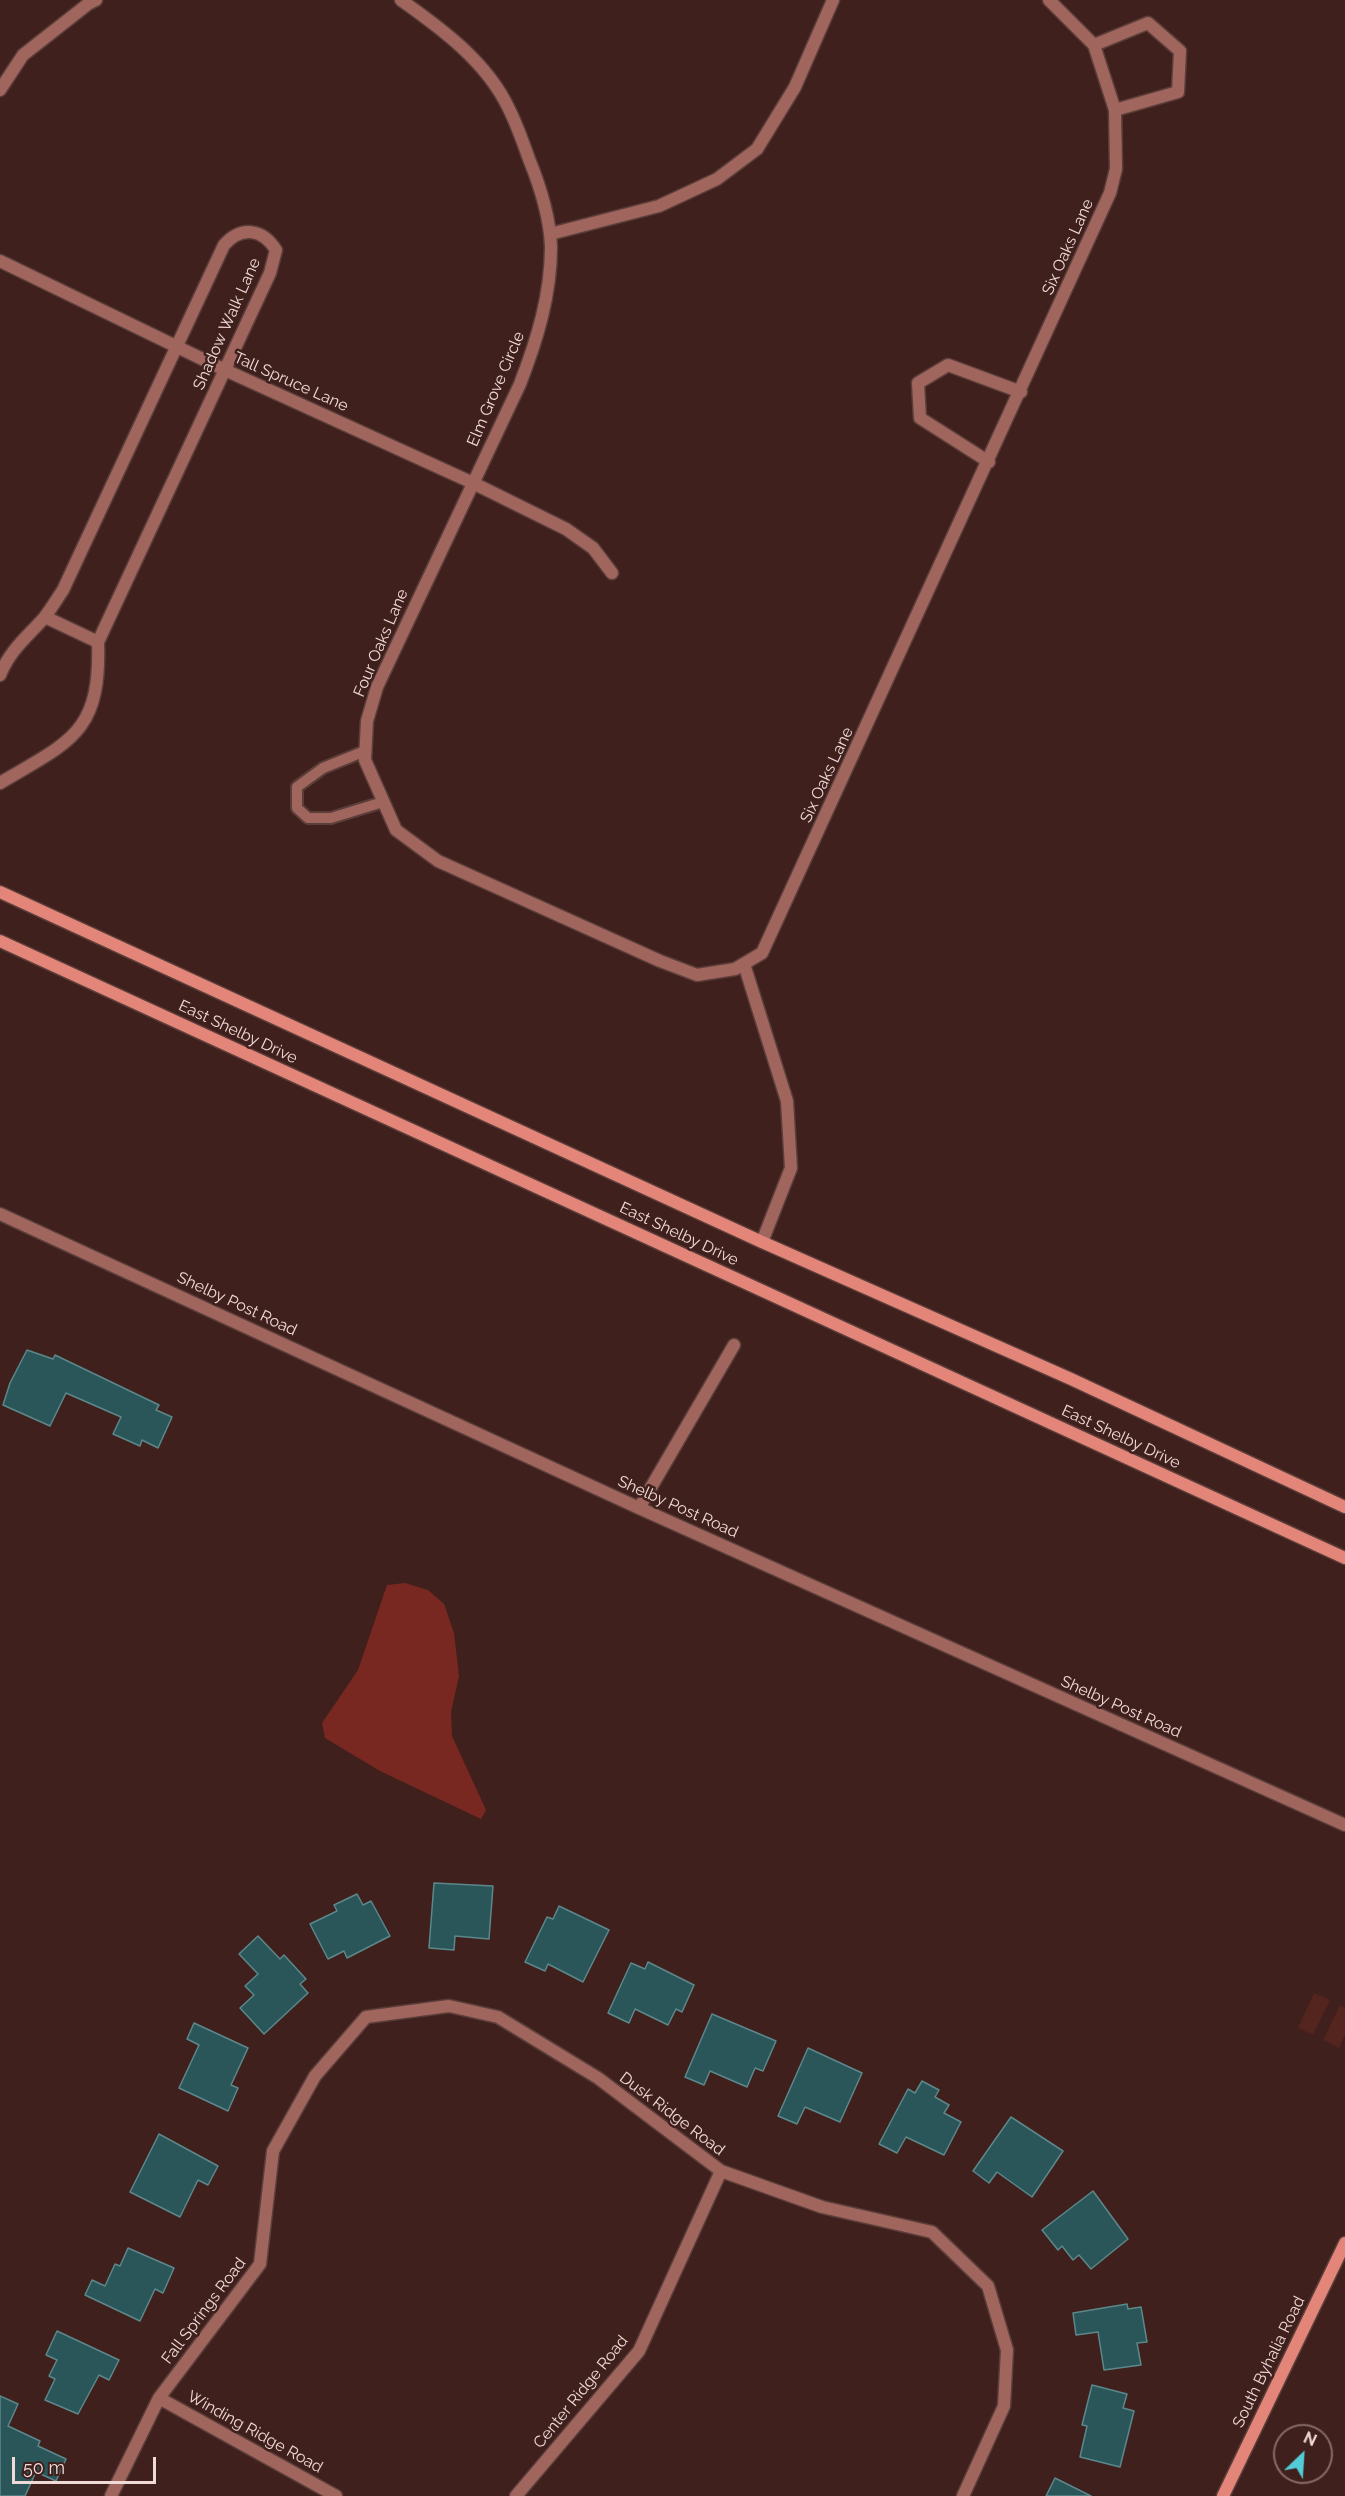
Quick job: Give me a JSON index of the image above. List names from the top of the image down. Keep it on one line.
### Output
{"streets":{"main road":["East Shelby Drive","South Byhalia Road"],"street":["Six Oaks Lane","Shadow Walk Lane","Tall Spruce Lane","Elm Grove Circle","Four Oaks Lane","Shelby Post Road","Dusk Ridge Road","Fall Springs Road","Center Ridge Road","Winding Ridge Road"]},"crossings":[["Six Oaks Lane","Four Oaks Lane"],["Shadow Walk Lane","Tall Spruce Lane"],["Tall Spruce Lane","Elm Grove Circle"],["Tall Spruce Lane","Four Oaks Lane"],["Elm Grove Circle","Four Oaks Lane"],["Dusk Ridge Road","Fall Springs Road"],["Dusk Ridge Road","Center Ridge Road"],["Fall Springs Road","Winding Ridge Road"]],"scale_bar":"50 m","north":"top right"}
